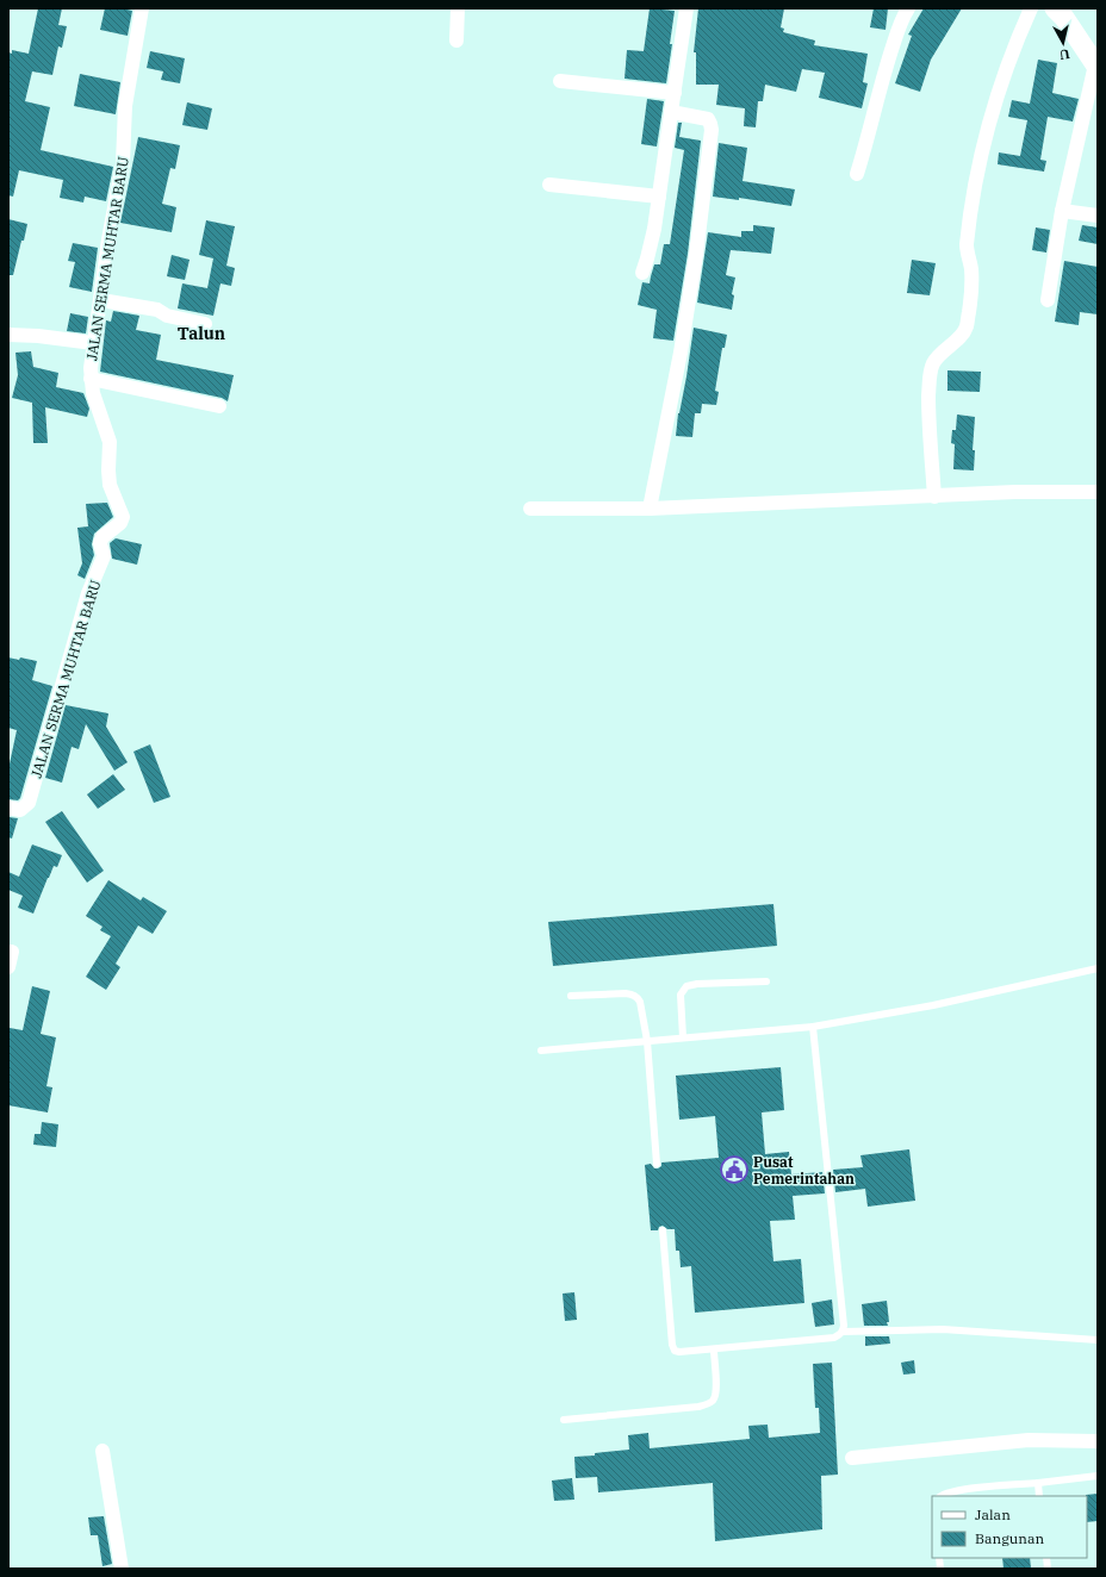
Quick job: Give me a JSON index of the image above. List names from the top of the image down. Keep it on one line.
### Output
{"streets":{"street":["JALAN SERMA MUHTAR BARU"]},"districts":["Talun"],"places":{"public building":["Pusat Pemerintahan"]},"legend":["Jalan","Bangunan"],"north":"bottom"}
